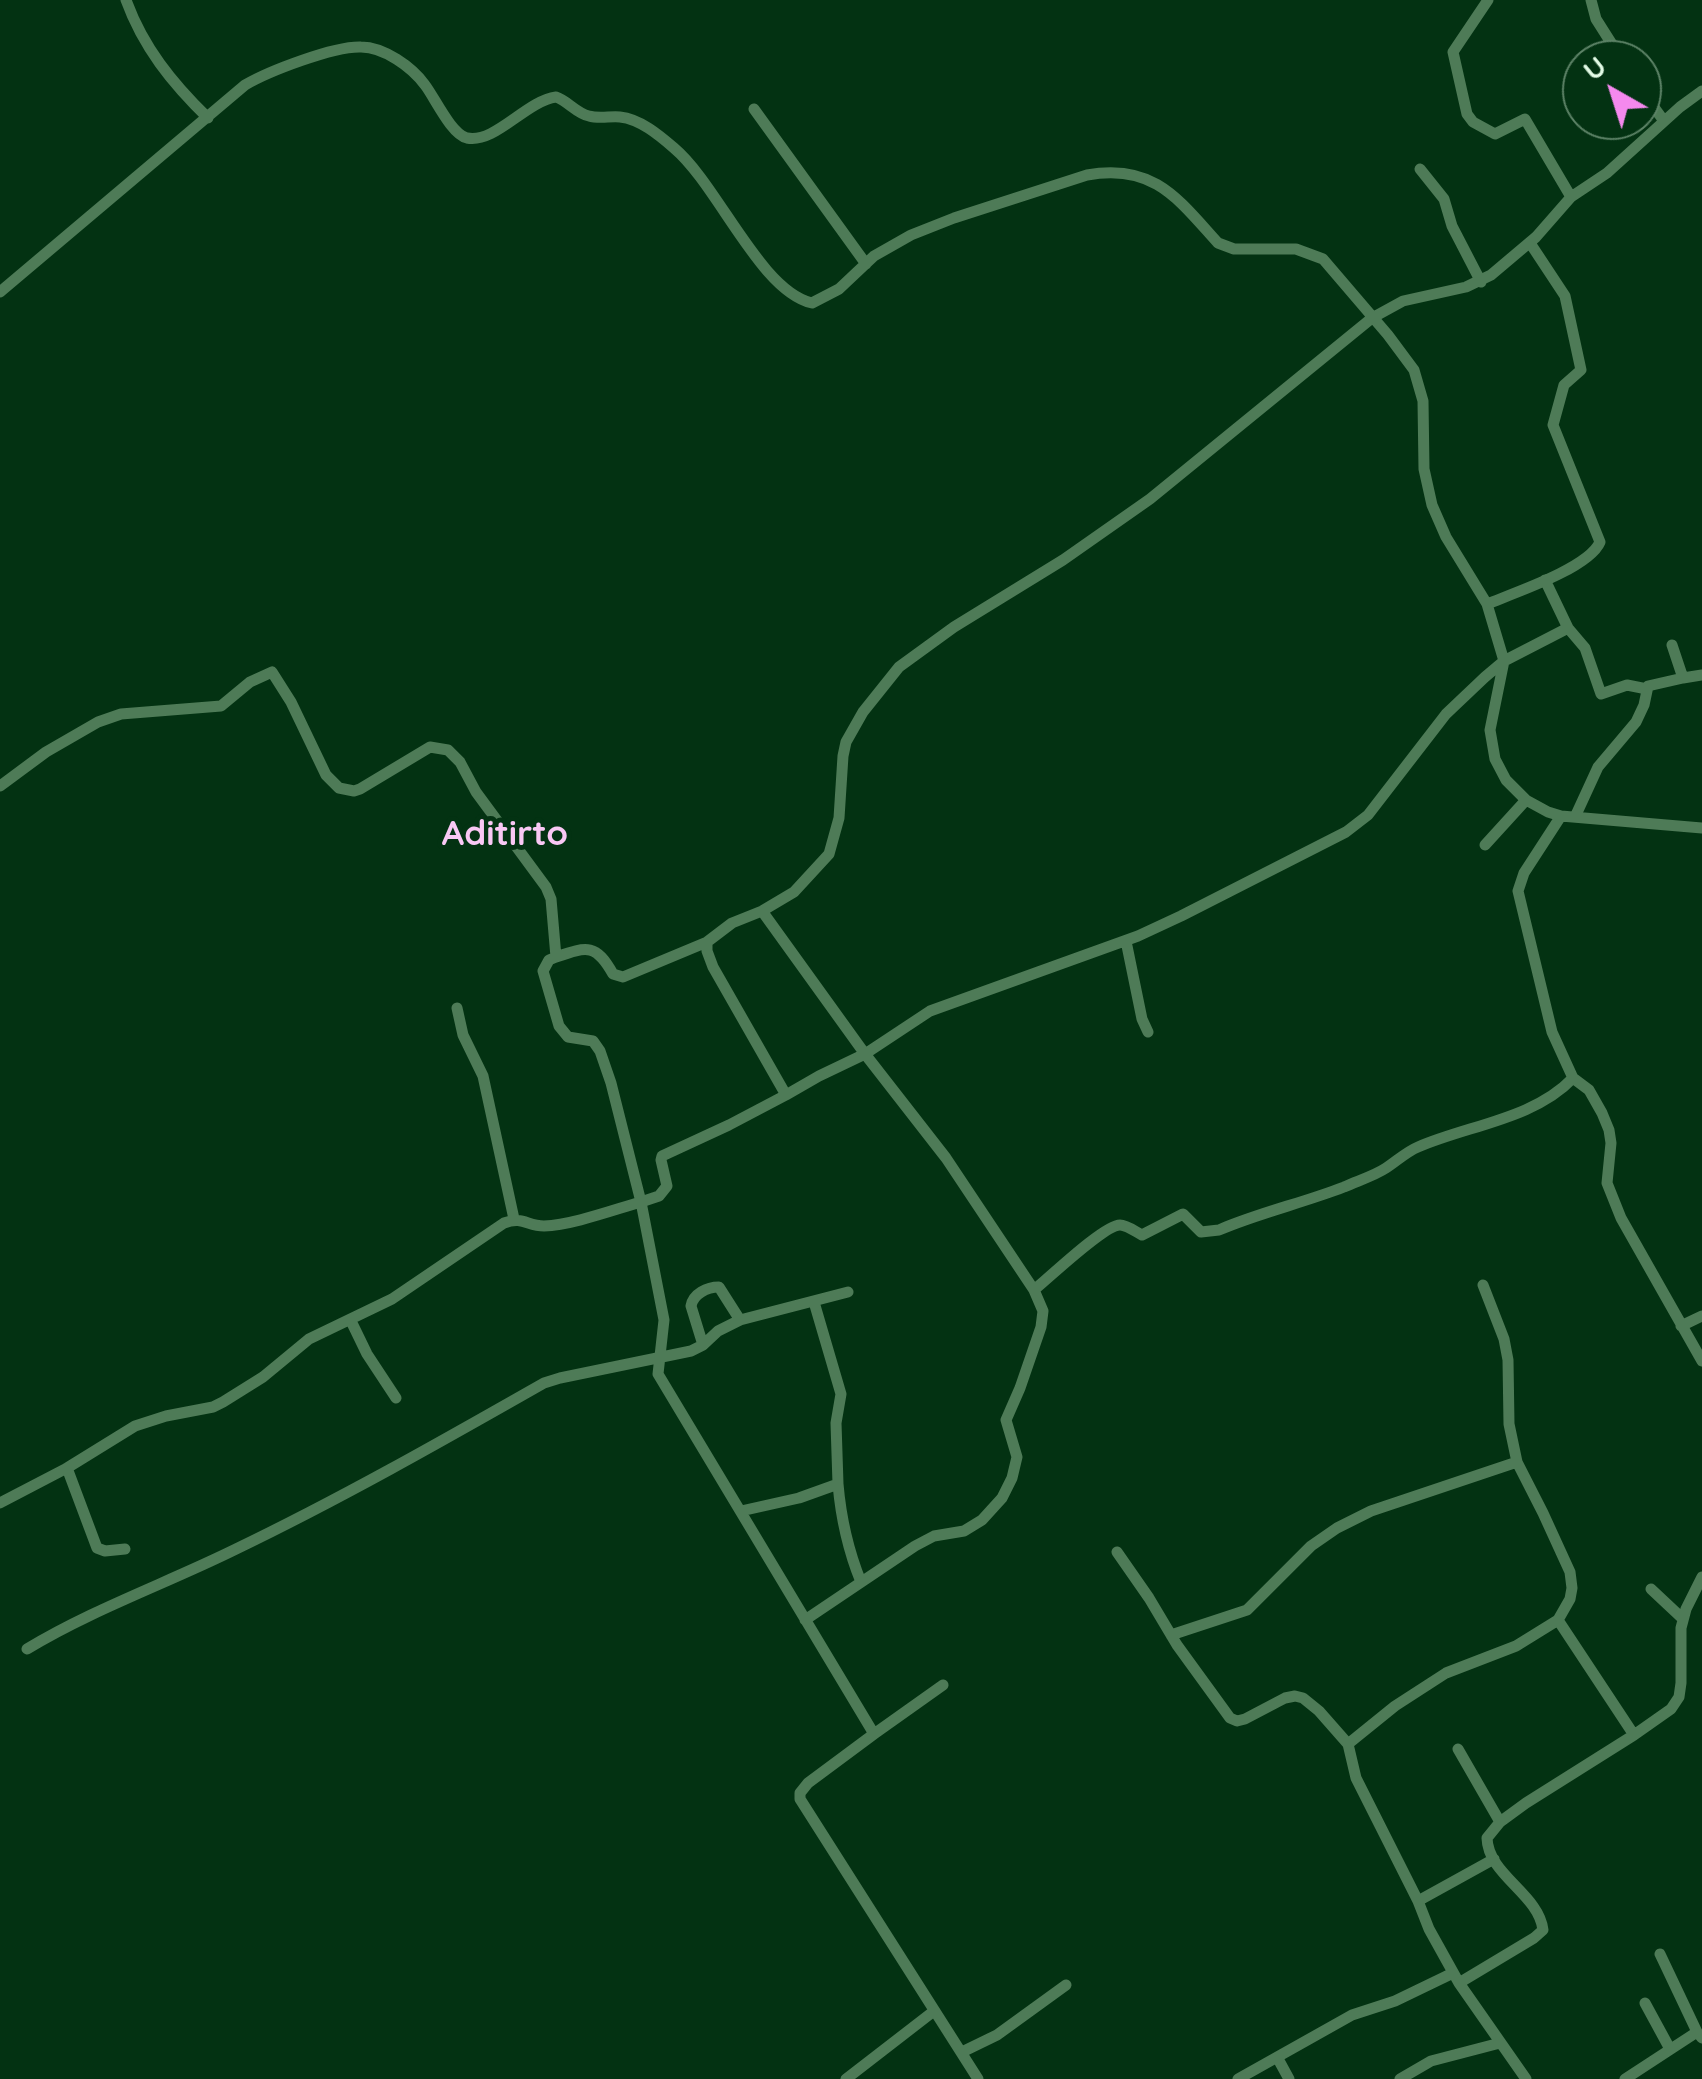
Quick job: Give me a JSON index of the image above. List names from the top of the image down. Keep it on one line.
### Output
{"districts":["Aditirto"],"north":"top left"}
